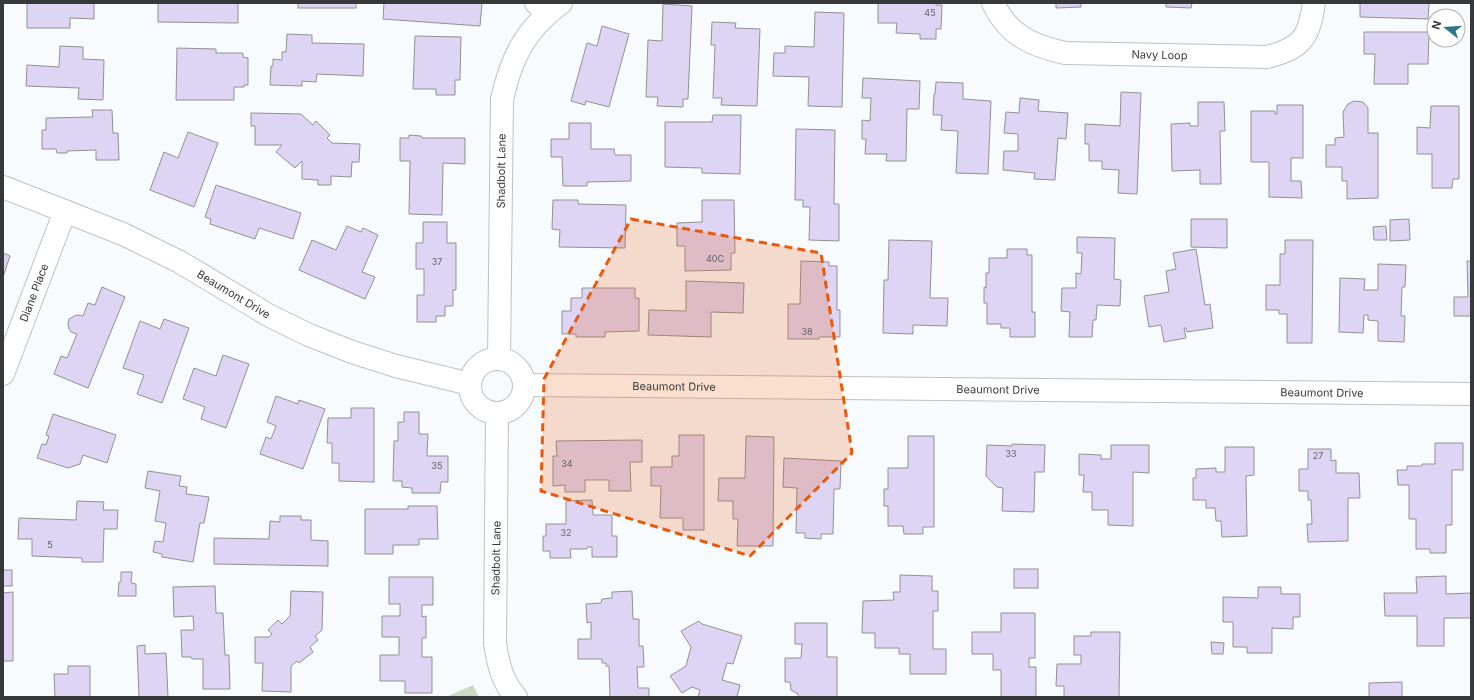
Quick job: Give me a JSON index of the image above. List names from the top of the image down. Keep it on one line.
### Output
{"streets":{"street":["Navy Loop","Shadbolt Lane","Diane Place","Beaumont Drive"]},"crossings":[["Shadbolt Lane","Beaumont Drive"],["Diane Place","Beaumont Drive"]],"house_numbers":["45","40C","37","38","33","27","34","35","32","5"],"north":"left"}
